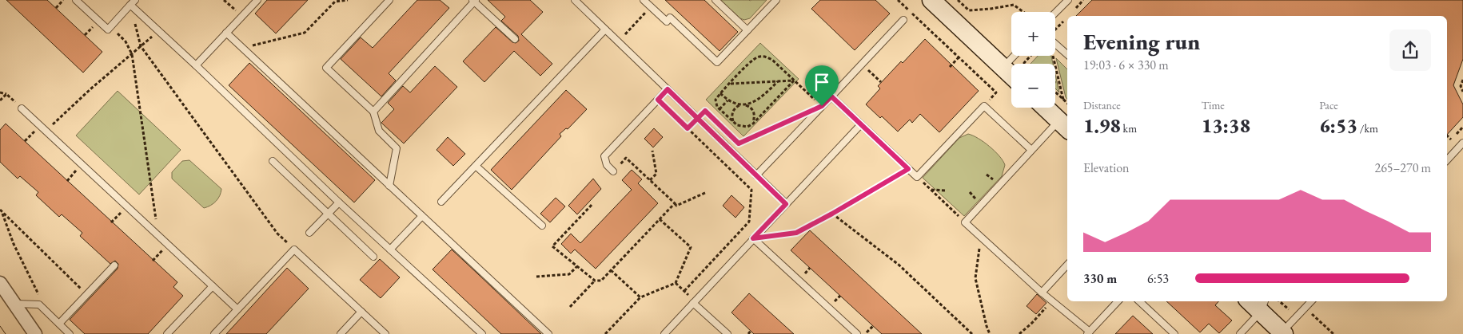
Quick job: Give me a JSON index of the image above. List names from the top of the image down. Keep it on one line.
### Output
{"page":{"map_buttons":["+","−"],"heading":["Evening run","19:03 · 6 × 330 m"],"stats":[["Distance","1.98 km"],["Time","13:38"],["Pace","6:53 /km"]],"chart":["Elevation","265–270 m"],"list":[{"name":"330 m","note":"6:53"}]}}
